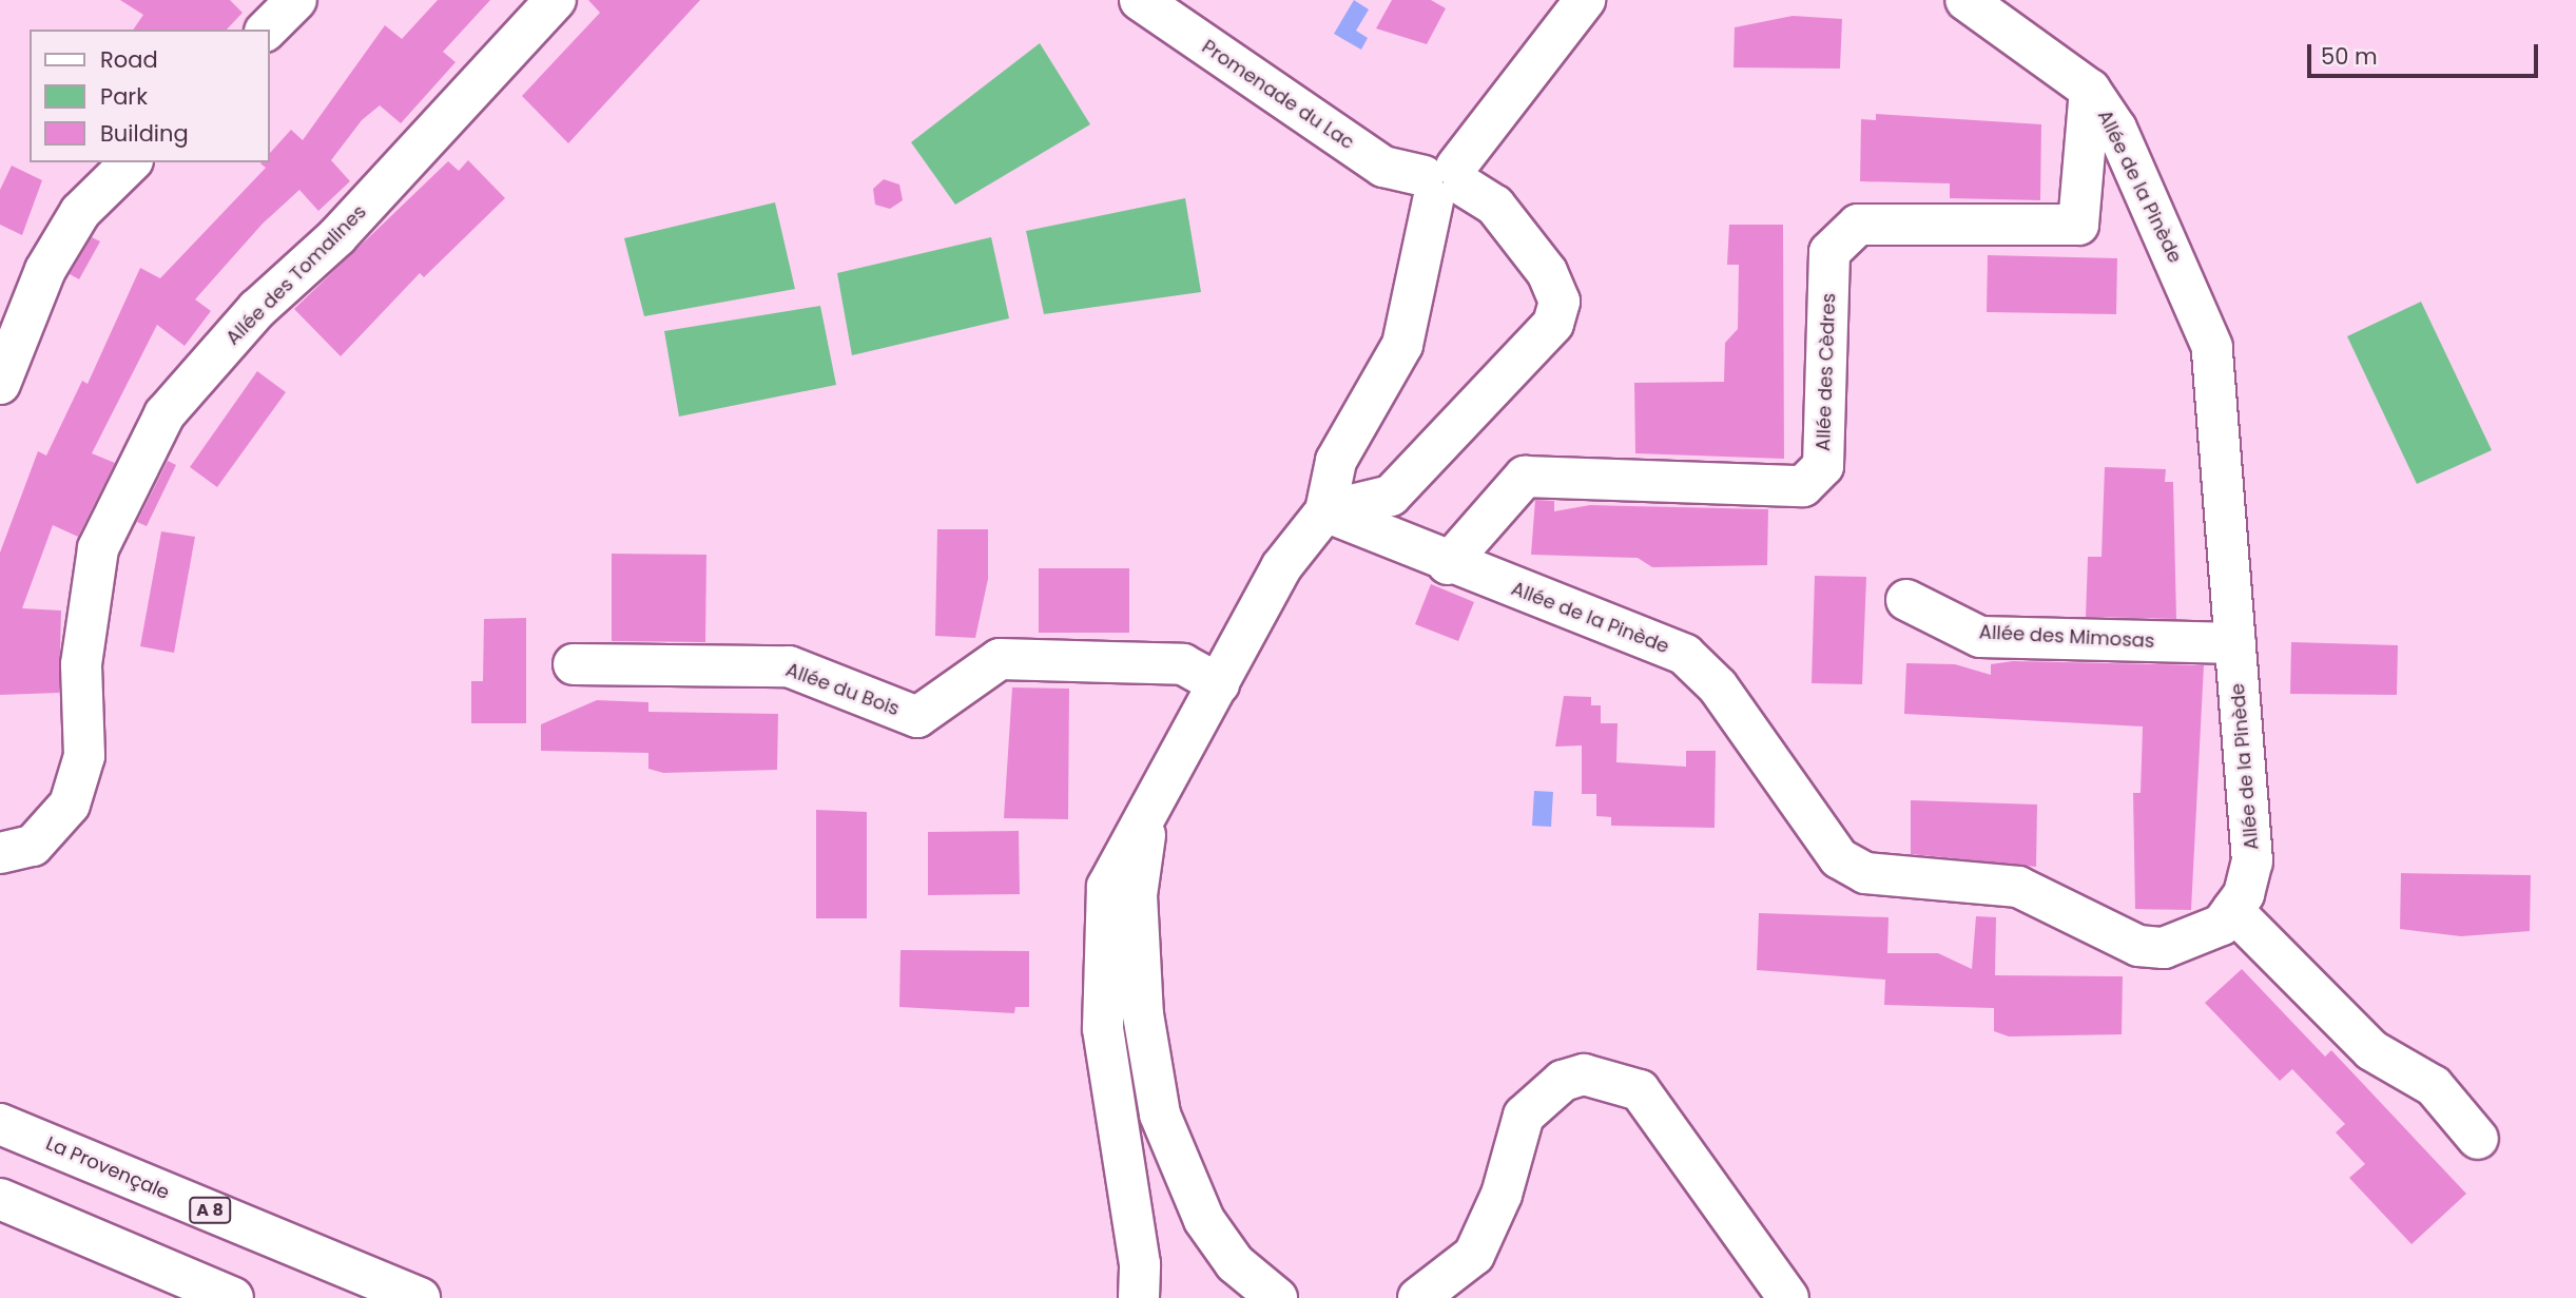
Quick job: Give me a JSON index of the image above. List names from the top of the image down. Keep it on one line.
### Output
{"streets":{"main road":["Promenade du Lac","Allée de la Pinède","Allée des Tomalines","Allée des Cèdres","Allée des Mimosas","Allée du Bois","La Provençale","A 8"]},"crossings":[["Promenade du Lac","Allée de la Pinède"],["Allée de la Pinède","Allée des Cèdres"],["Allée de la Pinède","Allée des Mimosas"]],"legend":["Road","Park","Building"],"scale_bar":"50 m"}
